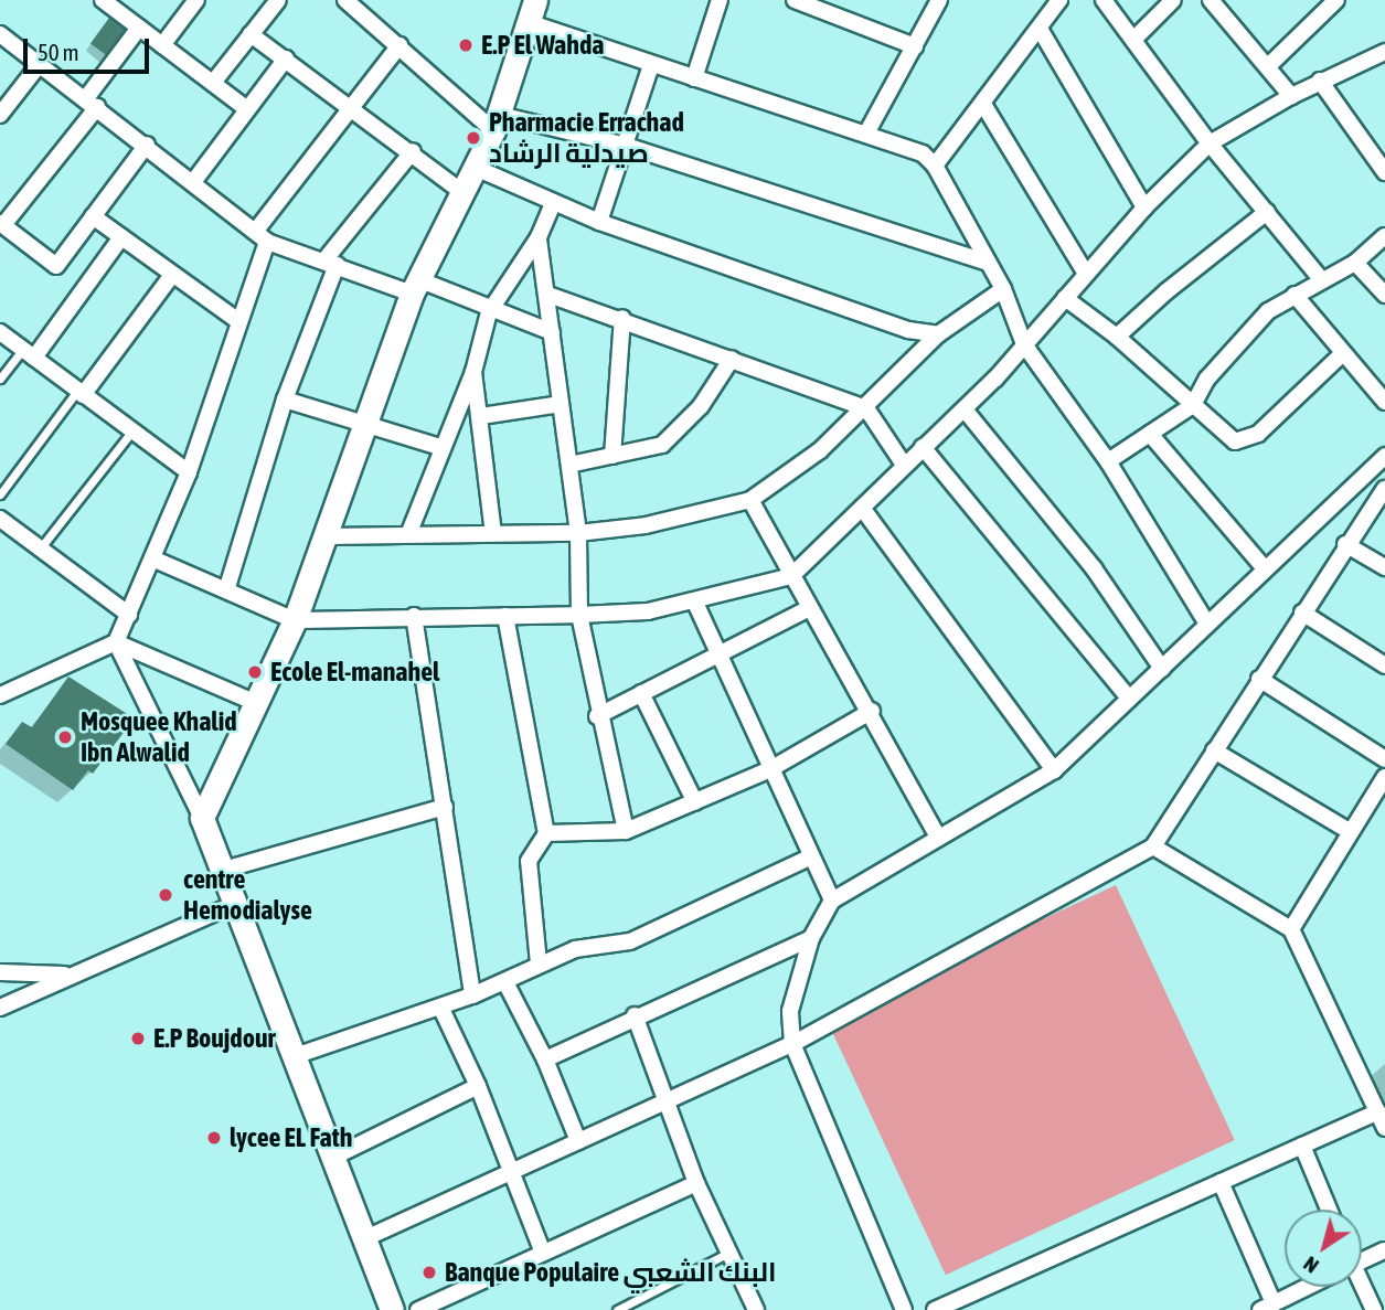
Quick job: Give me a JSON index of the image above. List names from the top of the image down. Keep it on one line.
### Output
{"places":["E.P El Wahda","Pharmacie Errachad صيدلية الرشاد","Ecole El-manahel","Mosquee Khalid Ibn Alwalid","centre Hemodialyse","E.P Boujdour","lycee EL Fath","Banque Populaire البنك الشعبي"],"scale_bar":"50 m","north":"bottom left"}
